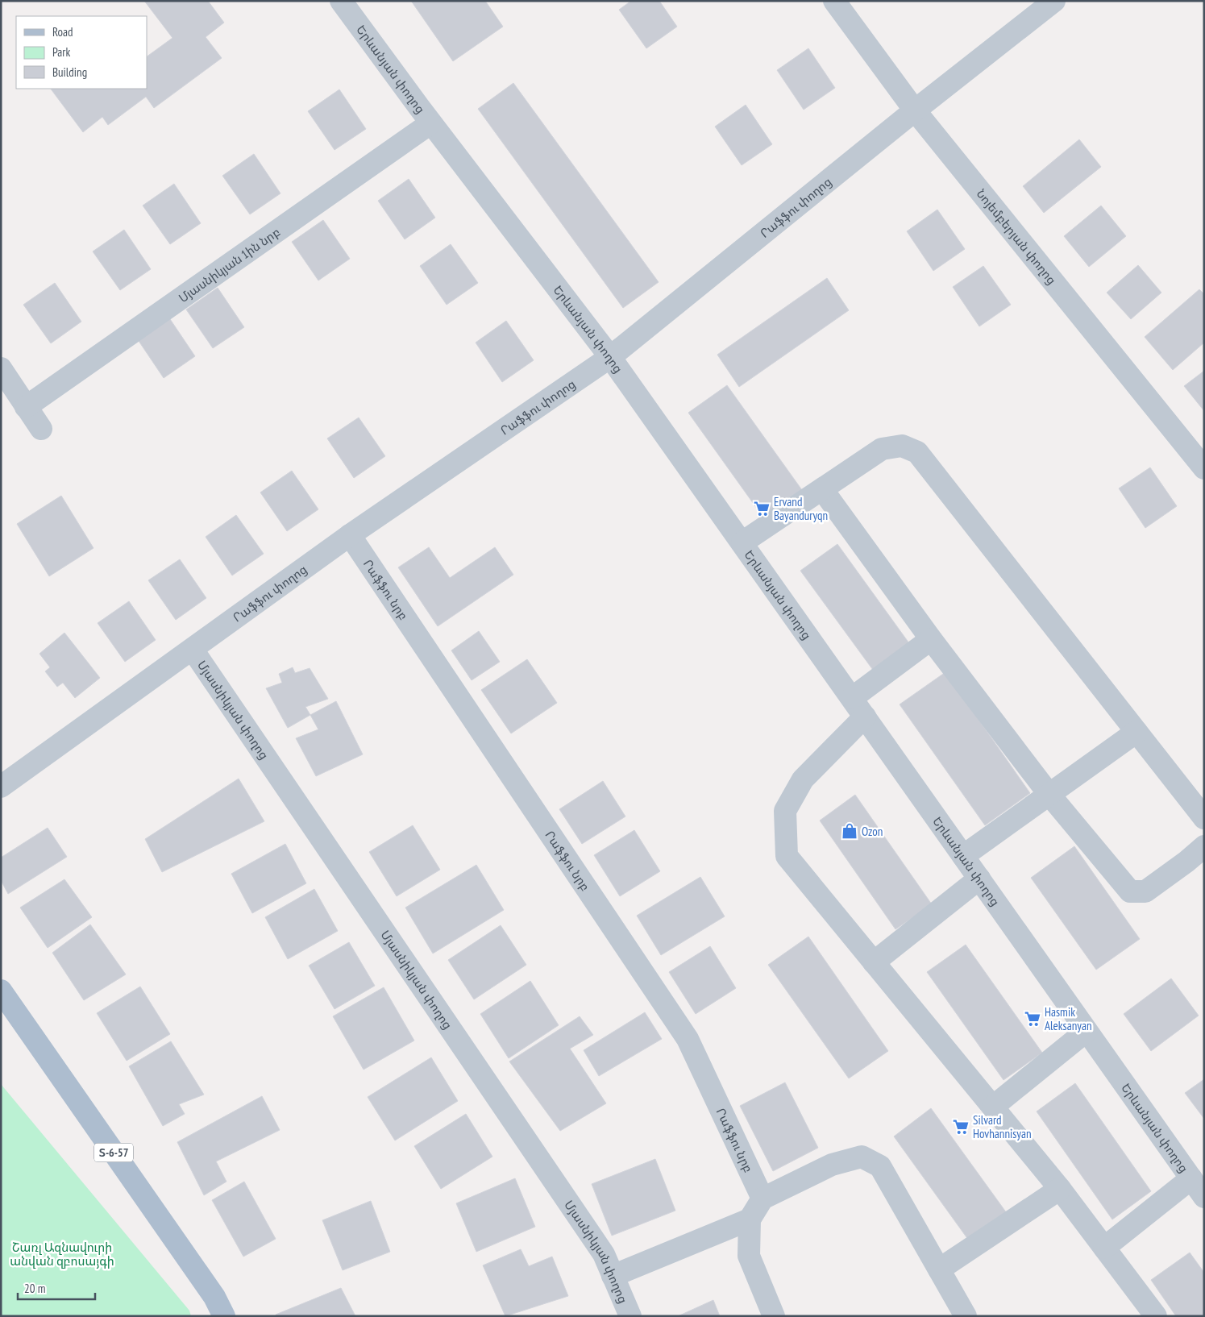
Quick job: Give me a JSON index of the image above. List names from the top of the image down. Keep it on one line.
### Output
{"streets":{"main road":["Տ-6-57"],"street":["Երևանյան փողոց","Րաֆֆու փողոց","Նոյեմբերյան փողոց","Մյասնիկյան 1ին նրբ","Րաֆֆու նրբ","Մյասնիկյան փողոց"]},"crossings":[["Երևանյան փողոց","Րաֆֆու փողոց"],["Երևանյան փողոց","Մյասնիկյան 1ին նրբ"],["Րաֆֆու փողոց","Նոյեմբերյան փողոց"],["Րաֆֆու փողոց","Րաֆֆու նրբ"],["Րաֆֆու փողոց","Մյասնիկյան փողոց"]],"parks":["Շառլ Ազնավուրի անվան զբոսայգի"],"places":{"supermarket":["Ervand Bayanduryqn","Hasmik Aleksanyan","Silvard Hovhannisyan"],"shop":["Ozon"]},"legend":["Road","Park","Building"],"scale_bar":"20 m"}
